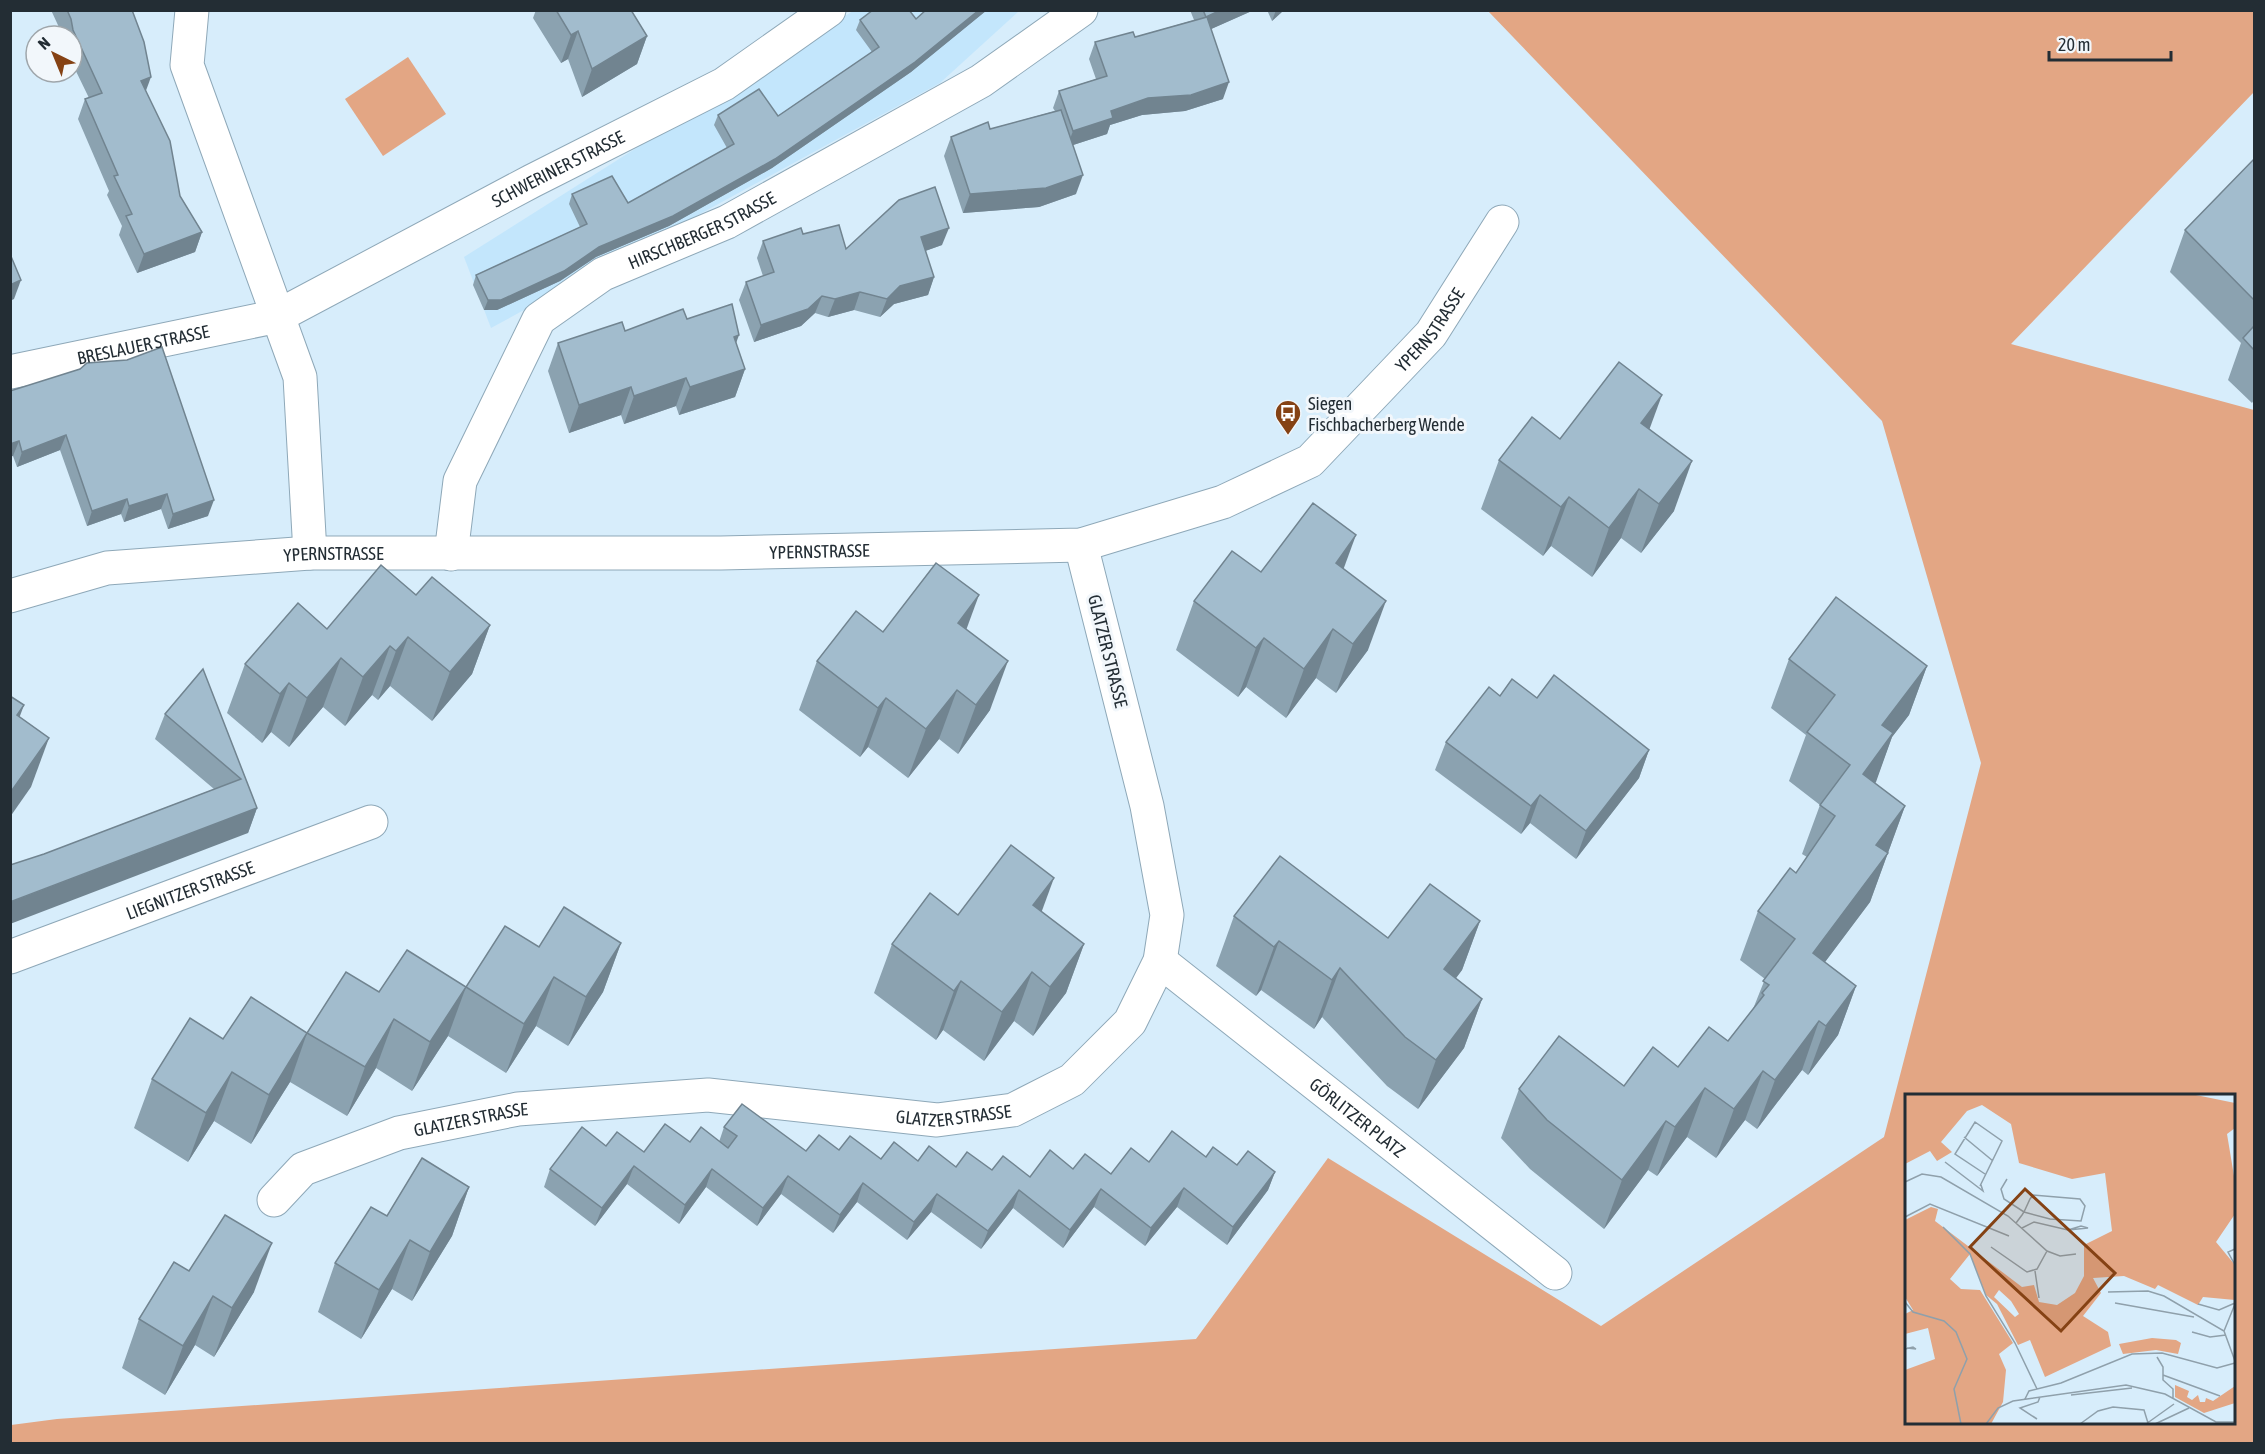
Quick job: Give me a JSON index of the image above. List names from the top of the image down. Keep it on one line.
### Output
{"streets":{"street":["SCHWERINER STRASSE","HIRSCHBERGER STRASSE","YPERNSTRASSE","BRESLAUER STRASSE","GLATZER STRASSE","LIEGNITZER STRASSE","GÖRLITZER PLATZ"]},"crossings":[["SCHWERINER STRASSE","BRESLAUER STRASSE"],["HIRSCHBERGER STRASSE","YPERNSTRASSE"],["YPERNSTRASSE","GLATZER STRASSE"],["GLATZER STRASSE","GÖRLITZER PLATZ"]],"places":{"bus stop":["Siegen Fischbacherberg Wende"]},"scale_bar":"20 m","north":"top left"}
